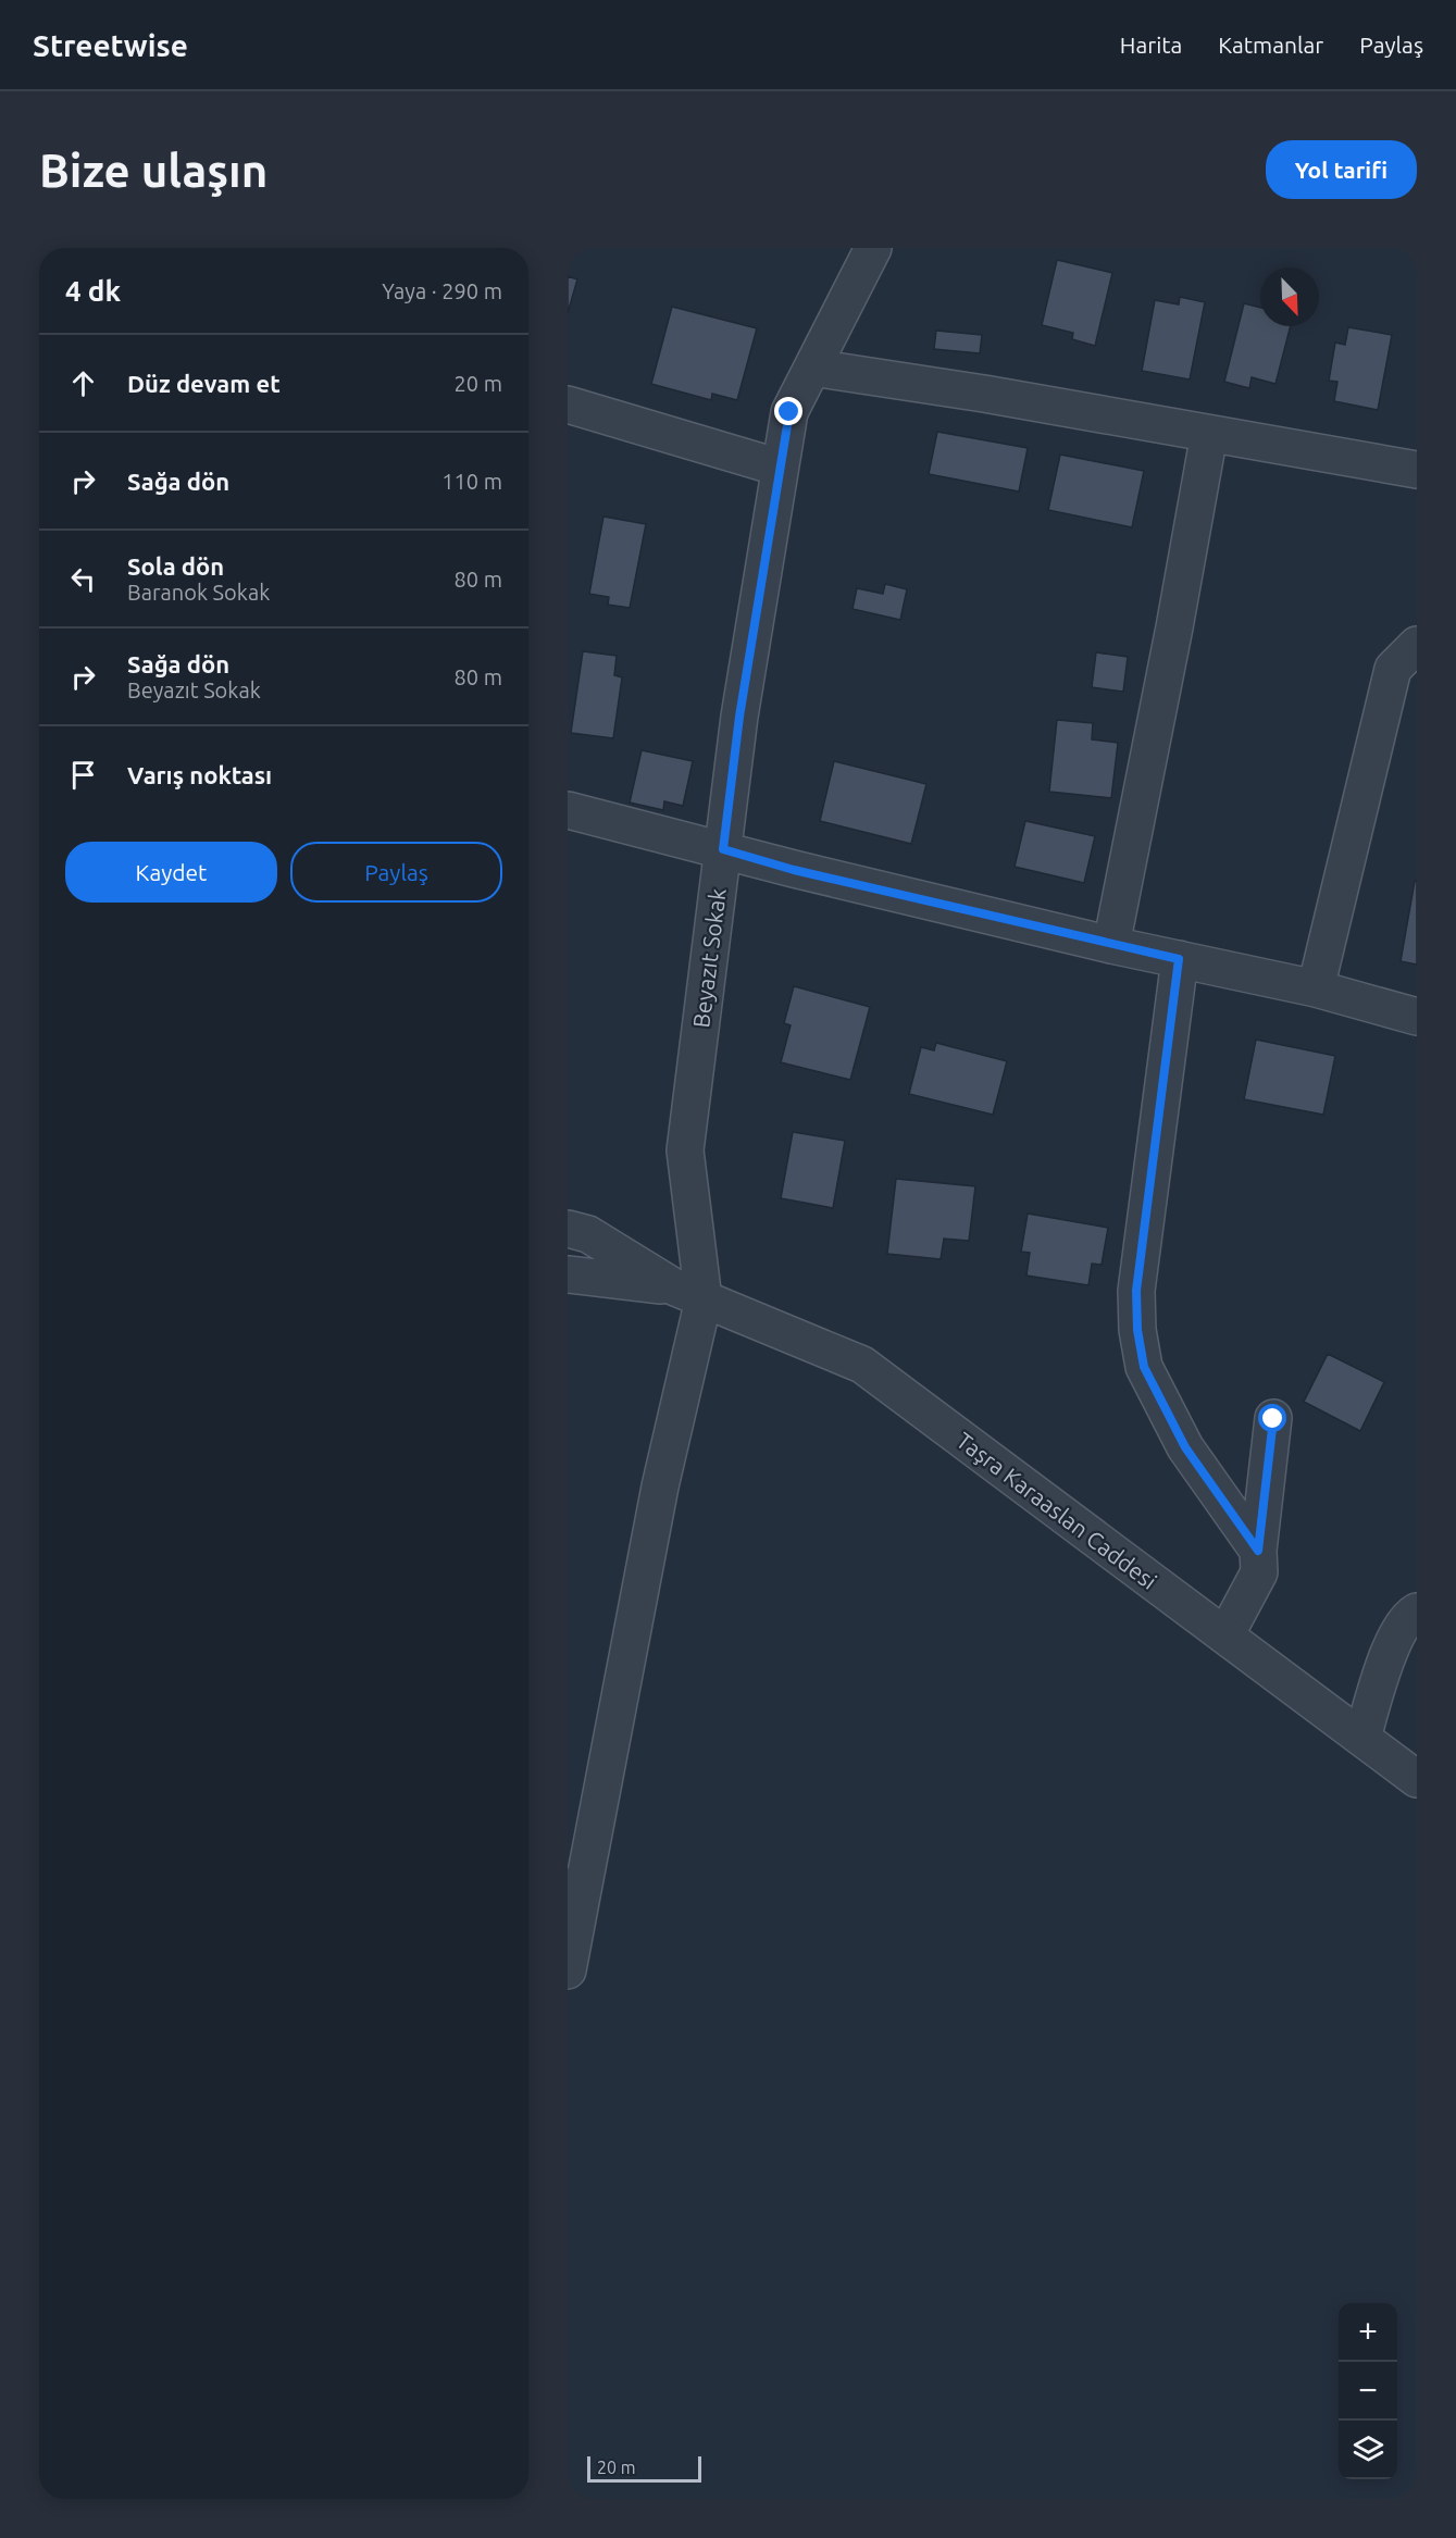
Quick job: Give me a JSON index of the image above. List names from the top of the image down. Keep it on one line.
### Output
{"streets":{"street":["Beyazıt Sokak","Taşra Karaaslan Caddesi"]},"crossings":[["Beyazıt Sokak","Taşra Karaaslan Caddesi"]],"scale_bar":"20 m","north":"bottom right","page":{"header":"Streetwise","nav":["Harita","Katmanlar","Paylaş"],"buttons":["Yol tarifi",["Kaydet","Paylaş"]],"title":"Bize ulaşın","heading":["4 dk","Yaya · 290 m"],"list":[["Düz devam et","20 m"],["Sağa dön","110 m"],["Sola dön","Baranok Sokak","80 m"],["Sağa dön","Beyazıt Sokak","80 m"],"Varış noktası"],"map_buttons":["+","−"],"scale":"20 m"}}
